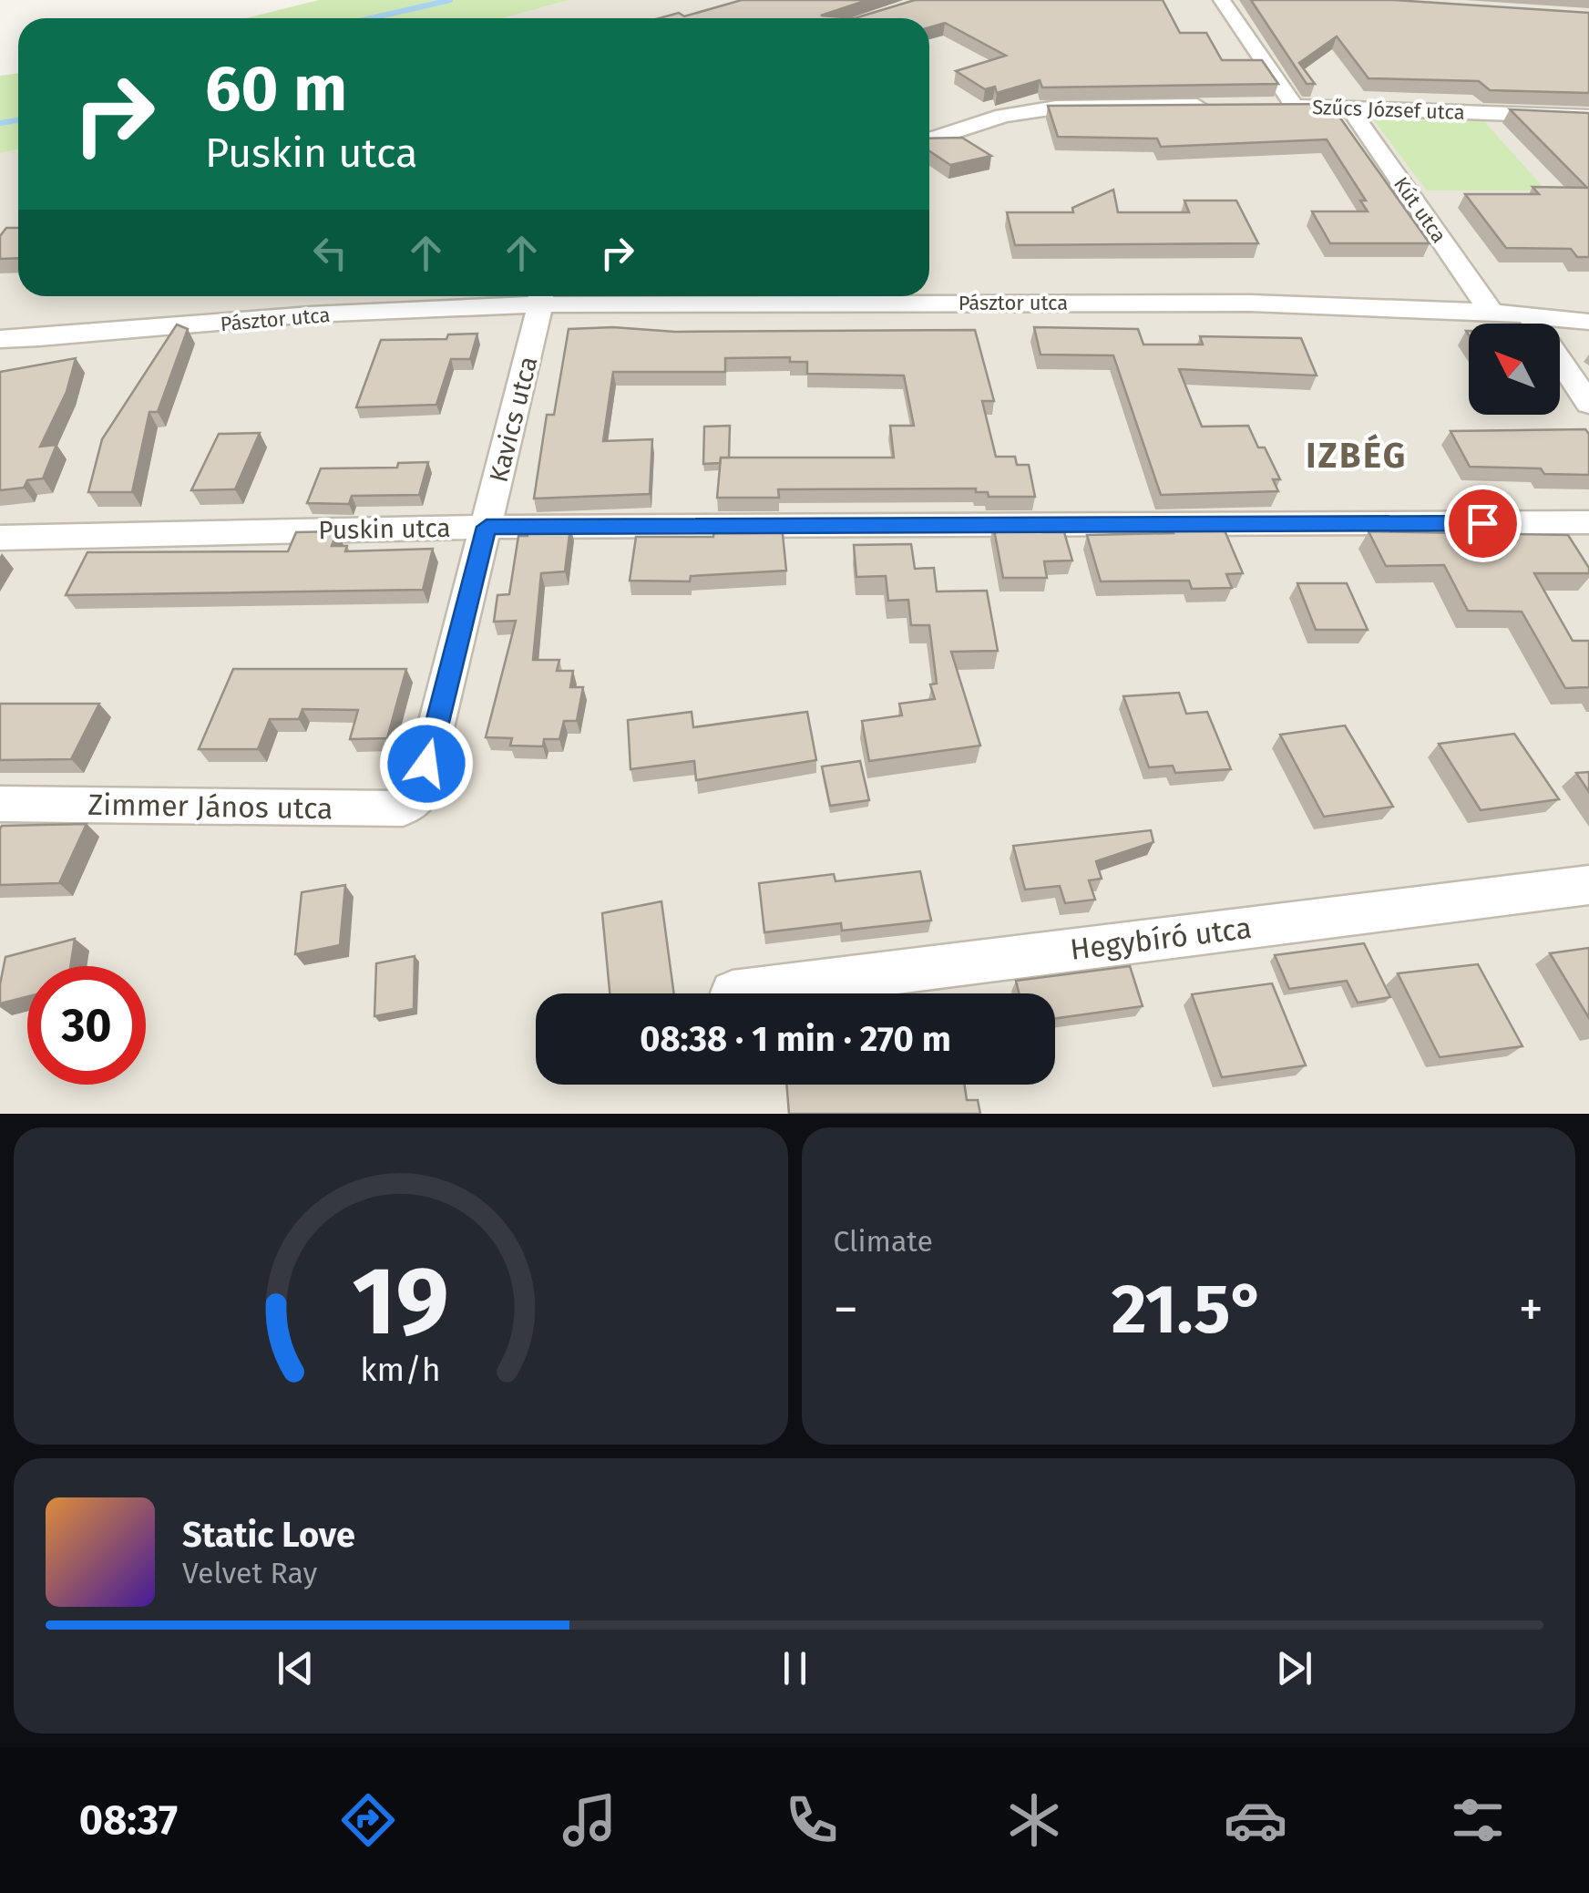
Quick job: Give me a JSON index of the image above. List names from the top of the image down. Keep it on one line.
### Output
{"streets":{"street":["Szűcs József utca","Kút utca","Pásztor utca","Kavics utca","Puskin utca","Zimmer János utca","Hegybíró utca"]},"crossings":[["Szűcs József utca","Kút utca"],["Kút utca","Pásztor utca"],["Pásztor utca","Kavics utca"],["Kavics utca","Puskin utca"],["Kavics utca","Zimmer János utca"]],"districts":["IZBÉG"],"north":"top left","page":{"turn":["60 m","Puskin utca"],"limit":"30","trip":"08:38 · 1 min · 270 m","tile":"Climate","heat":["−","21.5°","+"],"song":["Static Love","Velvet Ray"],"tabs":"08:37","gauge":["19","km/h"]}}
